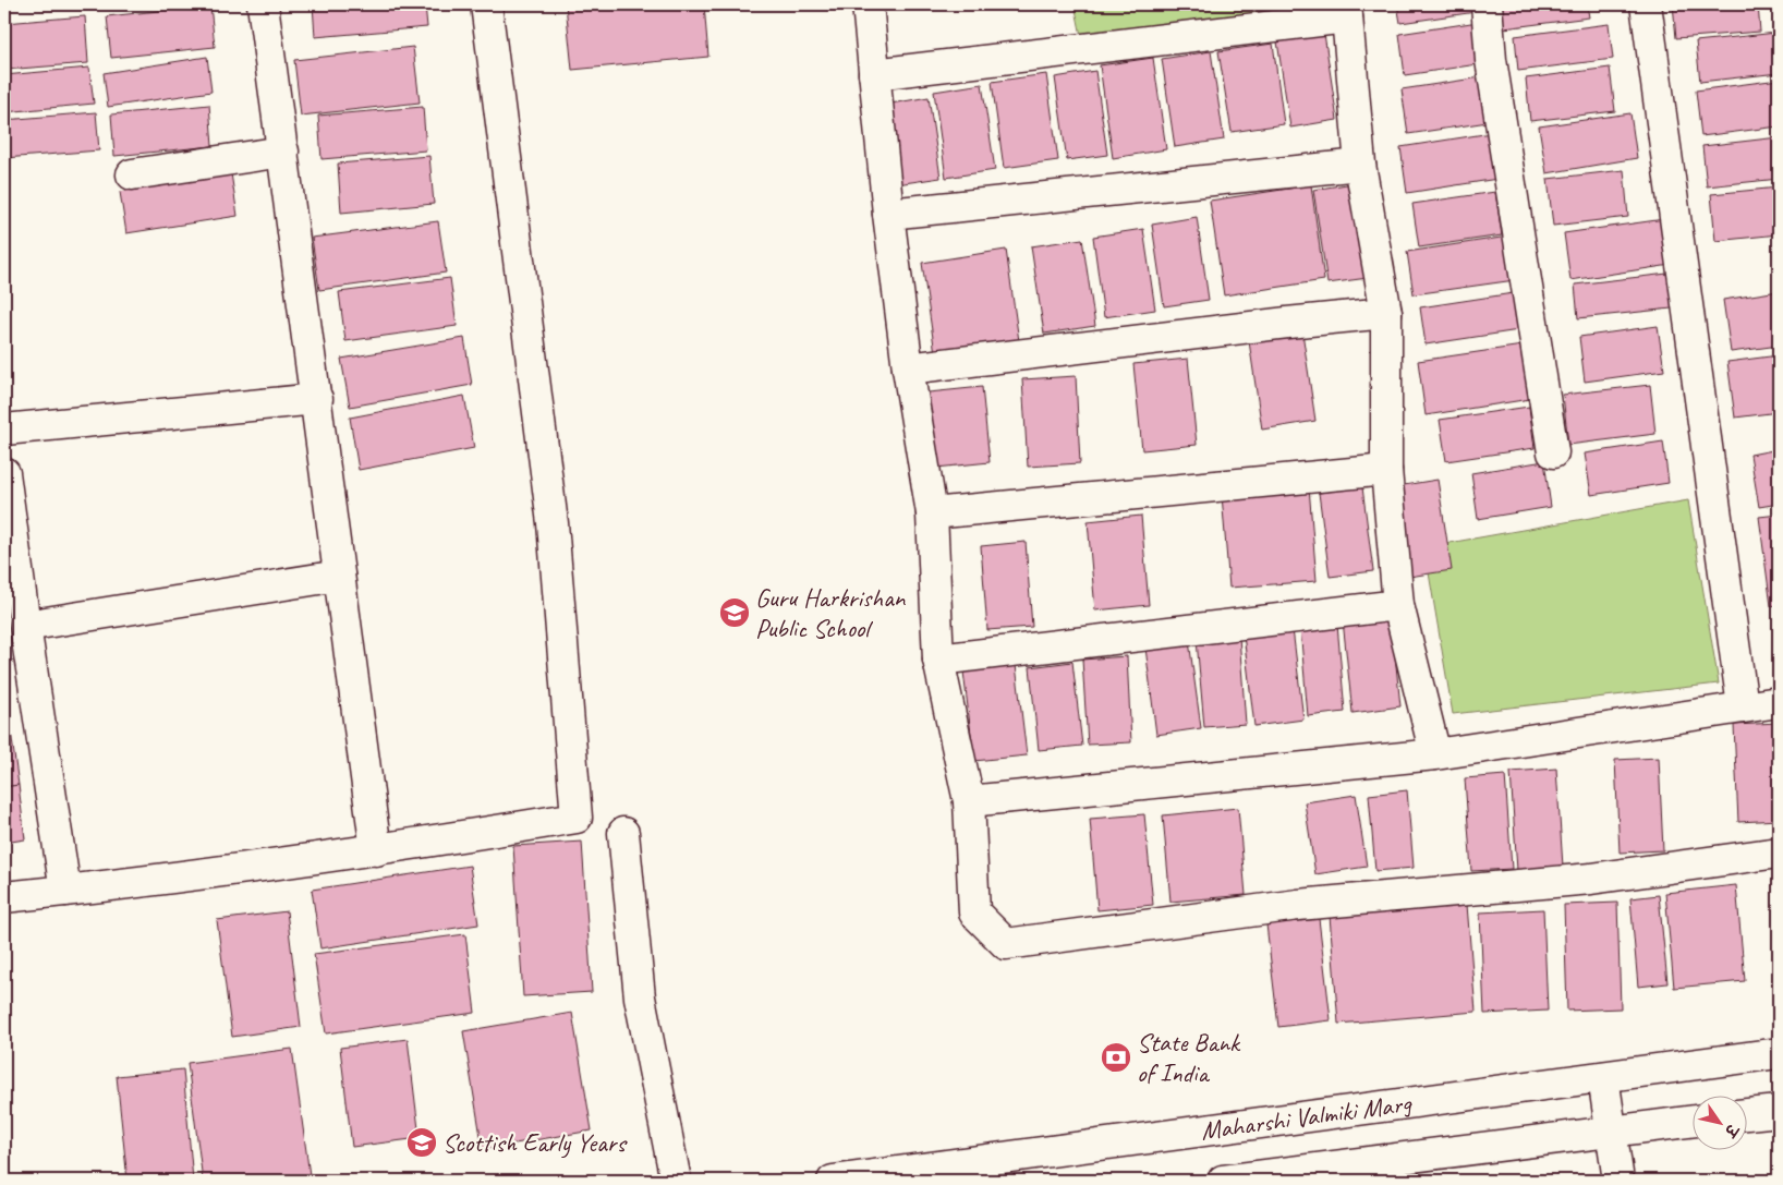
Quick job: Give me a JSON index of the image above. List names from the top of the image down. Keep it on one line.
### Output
{"streets":{"street":["Maharshi Valmiki Marg"]},"places":{"school or university":["Guru Harkrishan Public School","Scottish Early Years"],"bank":["State Bank of India"]},"north":"bottom right"}
